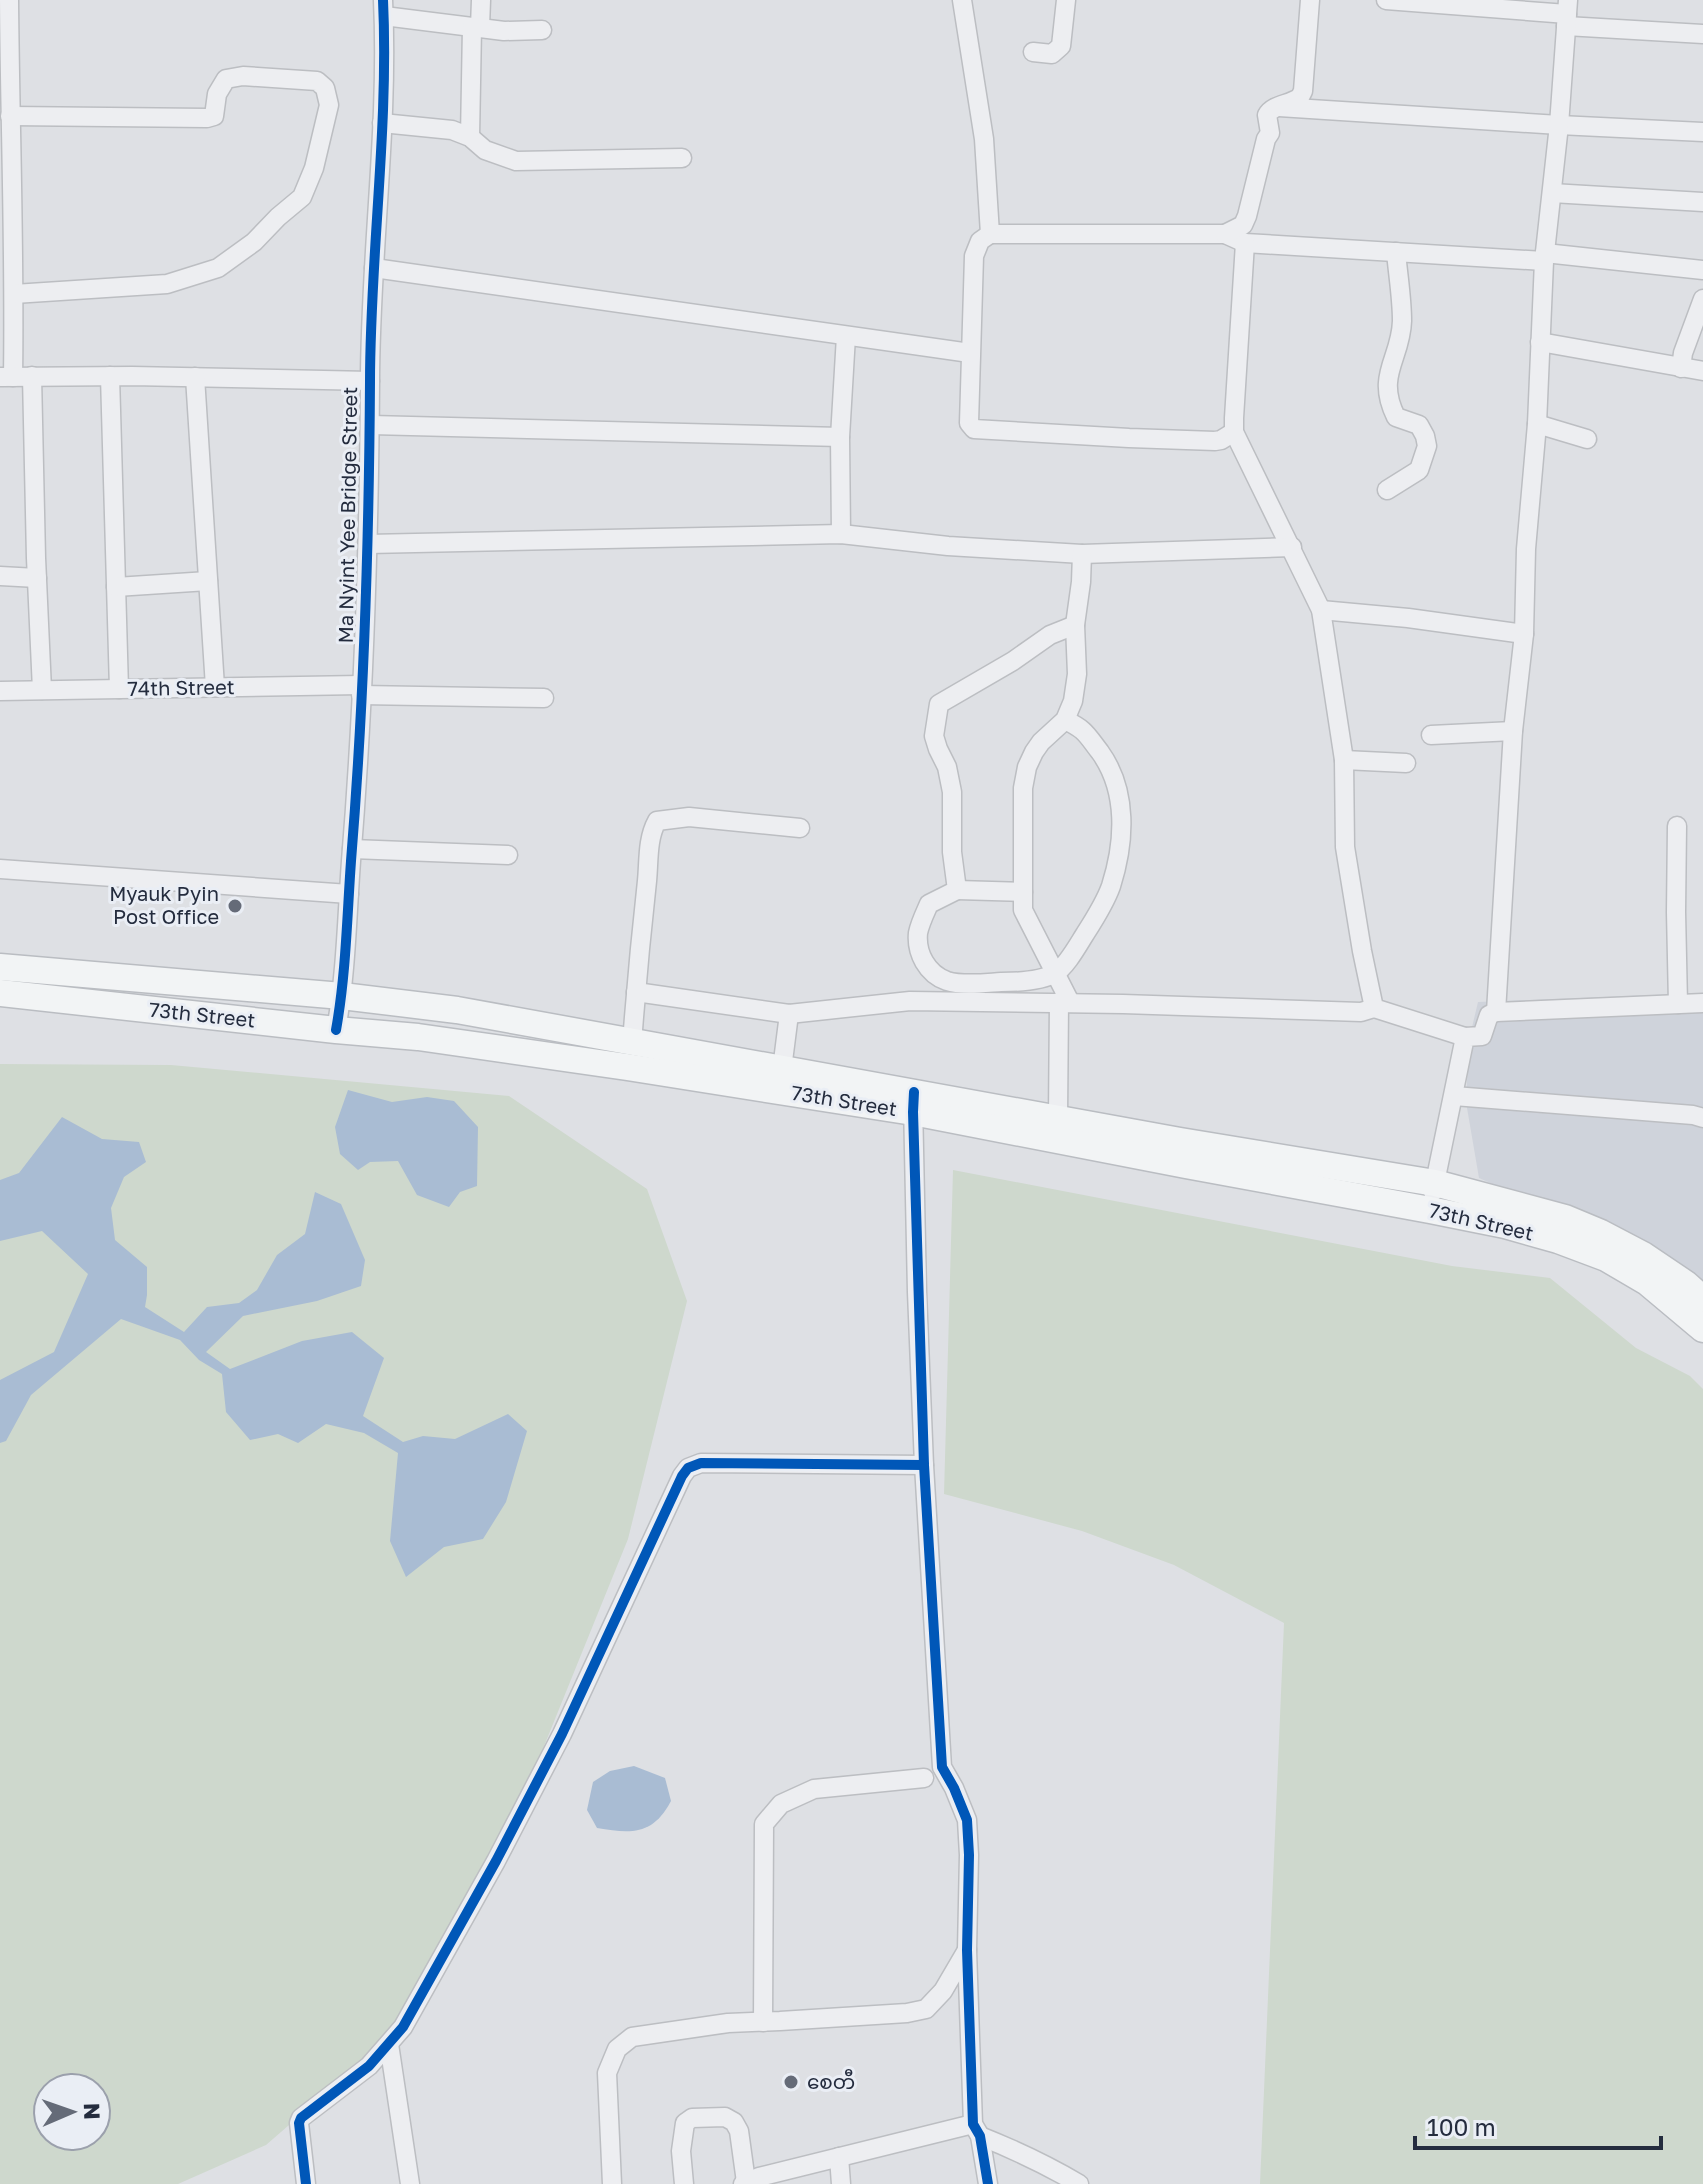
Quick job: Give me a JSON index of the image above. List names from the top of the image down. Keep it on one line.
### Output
{"streets":{"main road":["73th Street"],"street":["Ma Nyint Yee Bridge Street","74th Street"]},"crossings":[["Ma Nyint Yee Bridge Street","74th Street"],["Ma Nyint Yee Bridge Street","73th Street"]],"places":["Myauk Pyin Post Office","စေတီ"],"scale_bar":"100 m","north":"right"}
